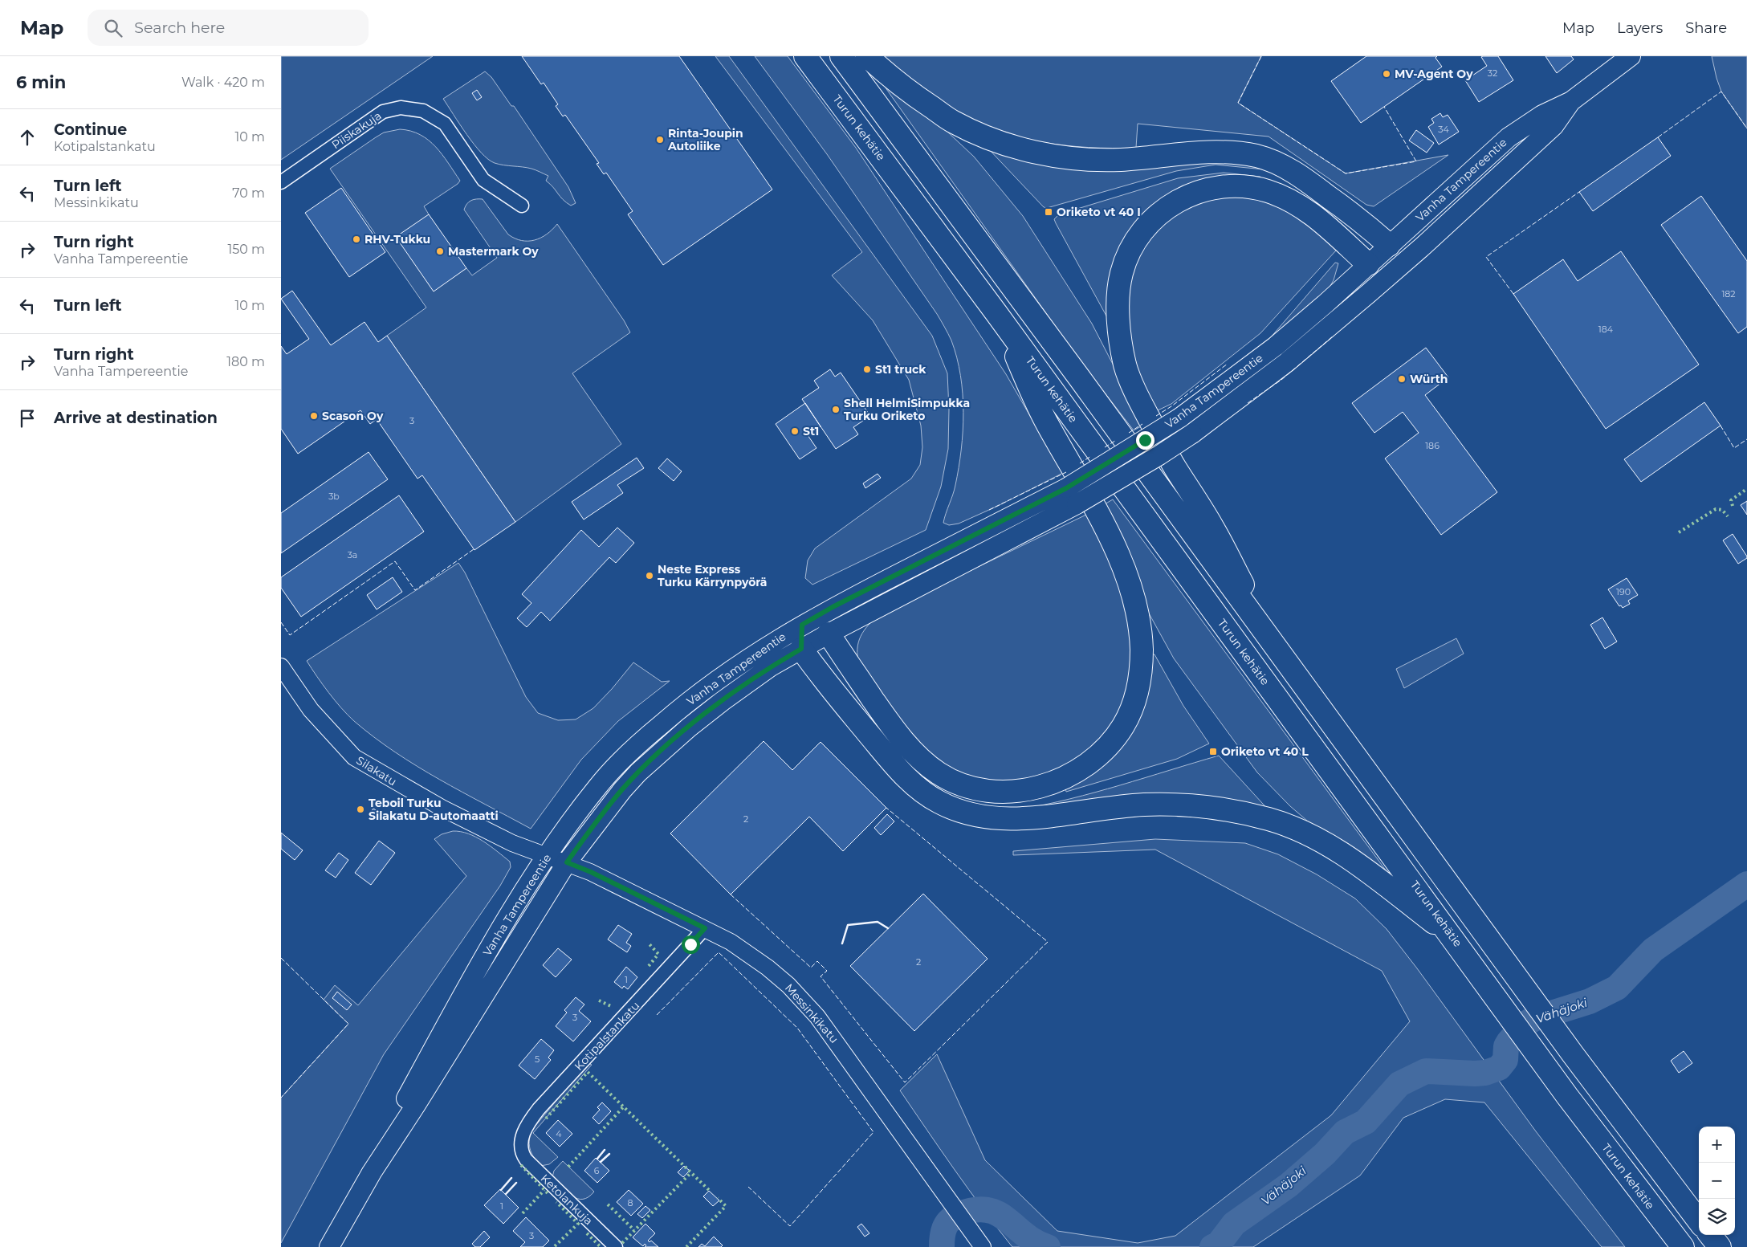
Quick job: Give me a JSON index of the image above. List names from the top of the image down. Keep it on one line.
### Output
{"streets":{"highway":["Turun kehätie"],"main road":["Vanha Tampereentie"],"street":["Piiskakuja","Silakatu","Messinkikatu","Kotipalstankatu","Ketolankuja"]},"crossings":[["Vanha Tampereentie","Silakatu"],["Vanha Tampereentie","Messinkikatu"],["Silakatu","Messinkikatu"],["Messinkikatu","Kotipalstankatu"],["Kotipalstankatu","Ketolankuja"]],"water":["Vähäjoki"],"places":{"other":["MV-Agent Oy","Rinta-Joupin Autoliike","RHV-Tukku","Mastermark Oy","St1 truck","Würth","Shell HelmiSimpukka Turku Oriketo","Scason Oy","St1","Neste Express Turku Kärrynpyörä","Teboil Turku Silakatu D-automaatti"],"transit":["Oriketo vt 40 I","Oriketo vt 40 L"]},"house_numbers":["32","34","182","184","3","186","3b","3a","190","2","2","1","3","5","4","6","8","1","3"],"page":{"header":"Map","search":"Search here","nav":["Map","Layers","Share"],"heading":["6 min","Walk · 420 m"],"list":[["Continue","Kotipalstankatu","10 m"],["Turn left","Messinkikatu","70 m"],["Turn right","Vanha Tampereentie","150 m"],["Turn left","10 m"],["Turn right","Vanha Tampereentie","180 m"],"Arrive at destination"],"map_buttons":["+","−"]}}
